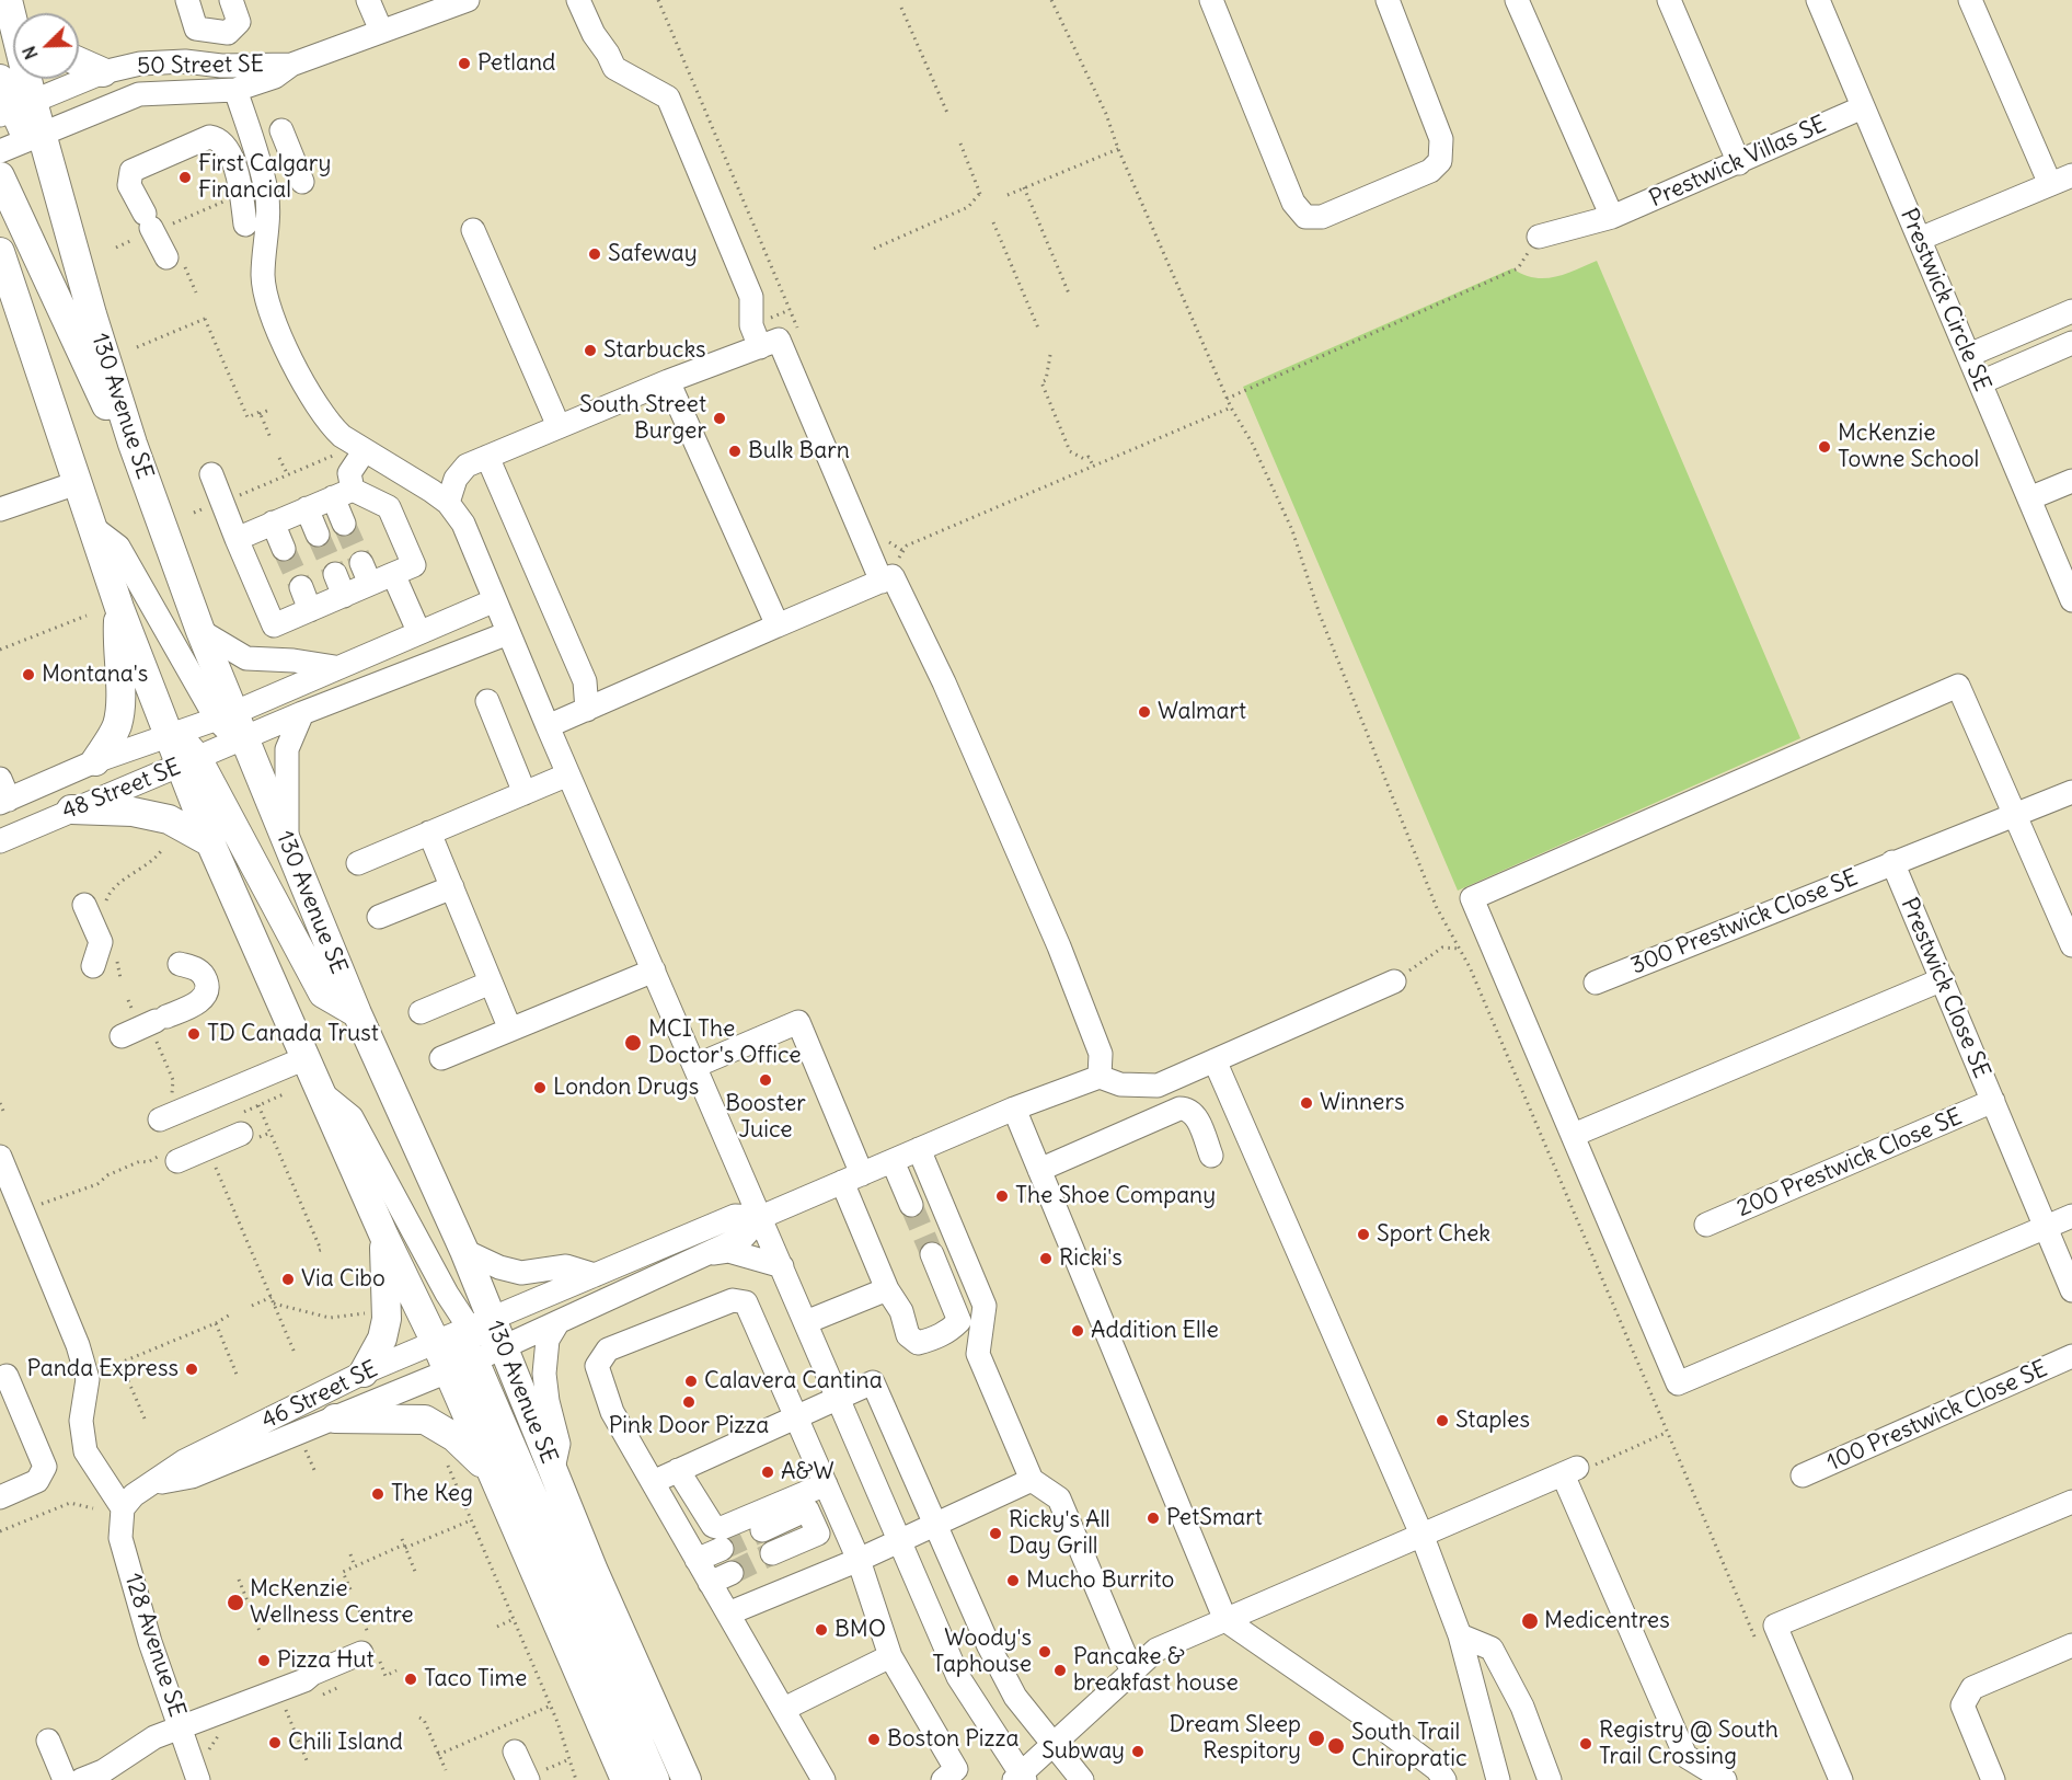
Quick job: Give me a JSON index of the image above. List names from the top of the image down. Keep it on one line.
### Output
{"streets":{"main road":["130 Avenue SE"],"street":["50 Street SE","Prestwick Villas SE","Prestwick Circle SE","48 Street SE","300 Prestwick Close SE","Prestwick Close SE","200 Prestwick Close SE","46 Street SE","100 Prestwick Close SE","128 Avenue SE"]},"crossings":[["50 Street SE","130 Avenue SE"],["Prestwick Villas SE","Prestwick Circle SE"],["130 Avenue SE","48 Street SE"],["130 Avenue SE","46 Street SE"],["300 Prestwick Close SE","Prestwick Close SE"],["Prestwick Close SE","200 Prestwick Close SE"],["46 Street SE","128 Avenue SE"]],"places":["Petland","First Calgary Financial","Safeway","Starbucks","South Street Burger","McKenzie Towne School","Bulk Barn","Montana's","Walmart","TD Canada Trust","MCI The Doctor's Office","Booster Juice","London Drugs","Winners","The Shoe Company","Sport Chek","Ricki's","Via Cibo","Addition Elle","Panda Express","Calavera Cantina","Pink Door Pizza","Staples","A&W","The Keg","PetSmart","Ricky's All Day Grill","Mucho Burrito","McKenzie Wellness Centre","Medicentres","BMO","Woody's Taphouse","Pizza Hut","Pancake & breakfast house","Taco Time","Dream Sleep Respitory","Boston Pizza","Chili Island","Registry @ South Trail Crossing","South Trail Chiropratic","Subway"],"north":"bottom left"}
